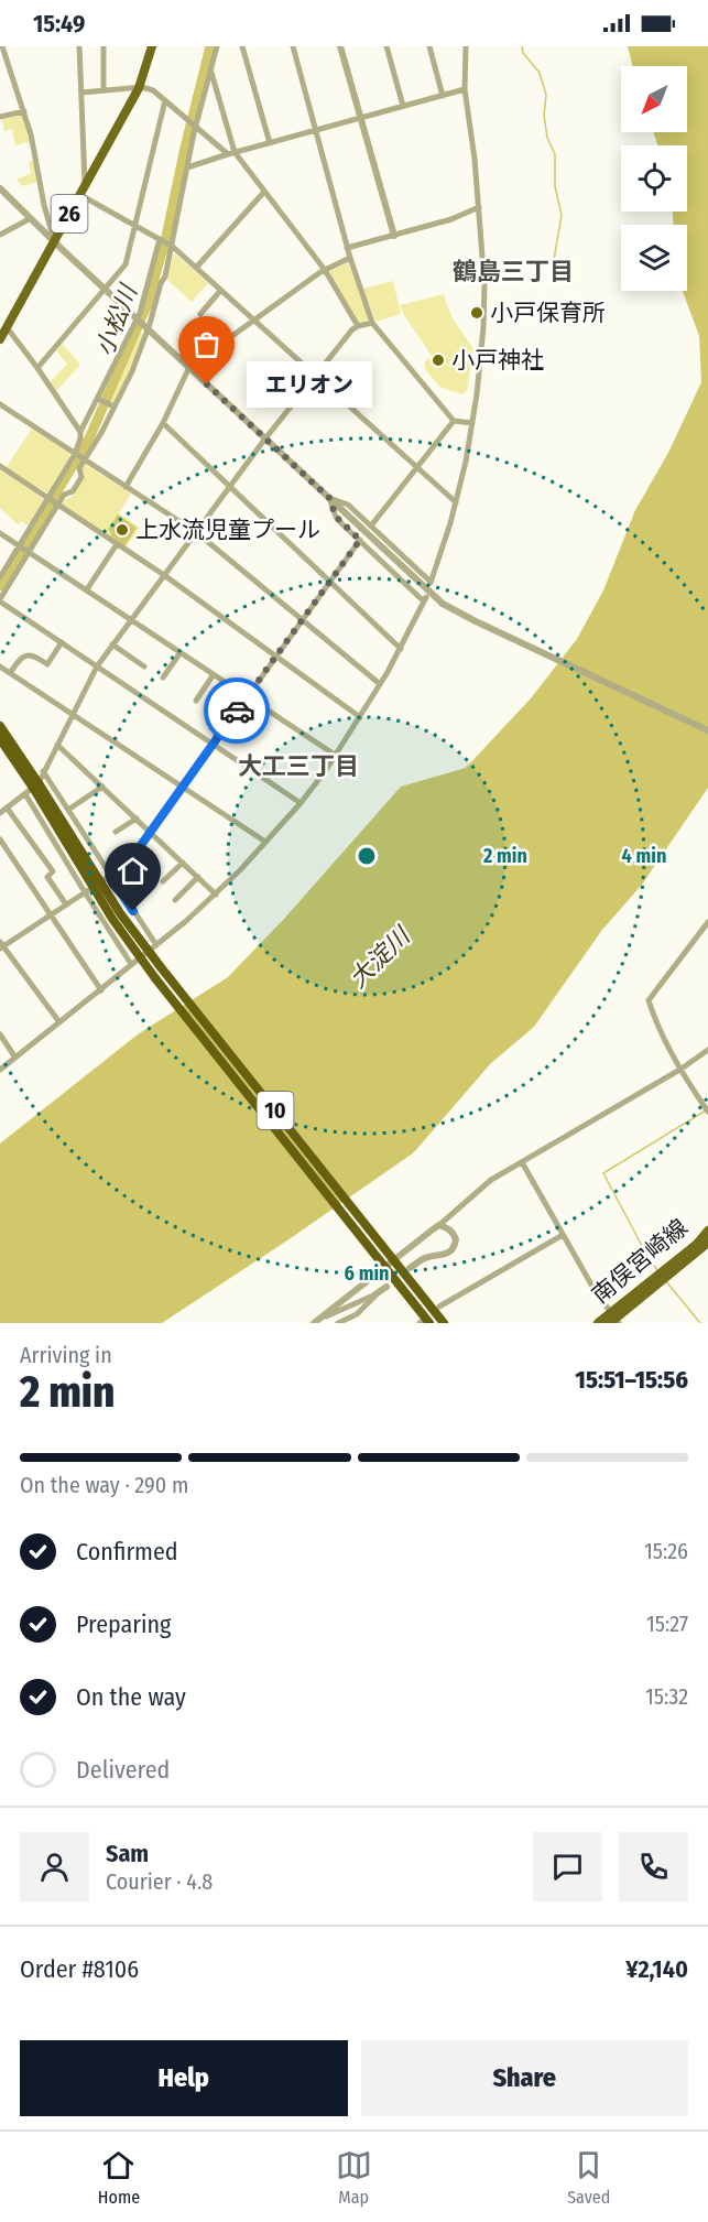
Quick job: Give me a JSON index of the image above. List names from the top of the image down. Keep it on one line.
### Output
{"streets":{"highway":["10"],"main road":["26","南俣宮崎線"]},"districts":["鶴島三丁目","大工三丁目"],"water":["小松川","大淀川"],"places":["小戸保育所","小戸神社","エリオン","上水流児童プール"],"north":"bottom left","page":{"status":"15:49","bubble":"エリオン","heading":["2 min","Arriving in","15:51–15:56"],"panel":["Sam","Courier · 4.8","Order #8106","¥2,140"],"bar":"On the way · 290 m","list":[["Confirmed","15:26"],["Preparing","15:27"],["On the way","15:32"],"Delivered"],"buttons":["Help","Share"],"tabs":["Home","Map","Saved"]},"rings":["2 min","4 min","6 min"]}
